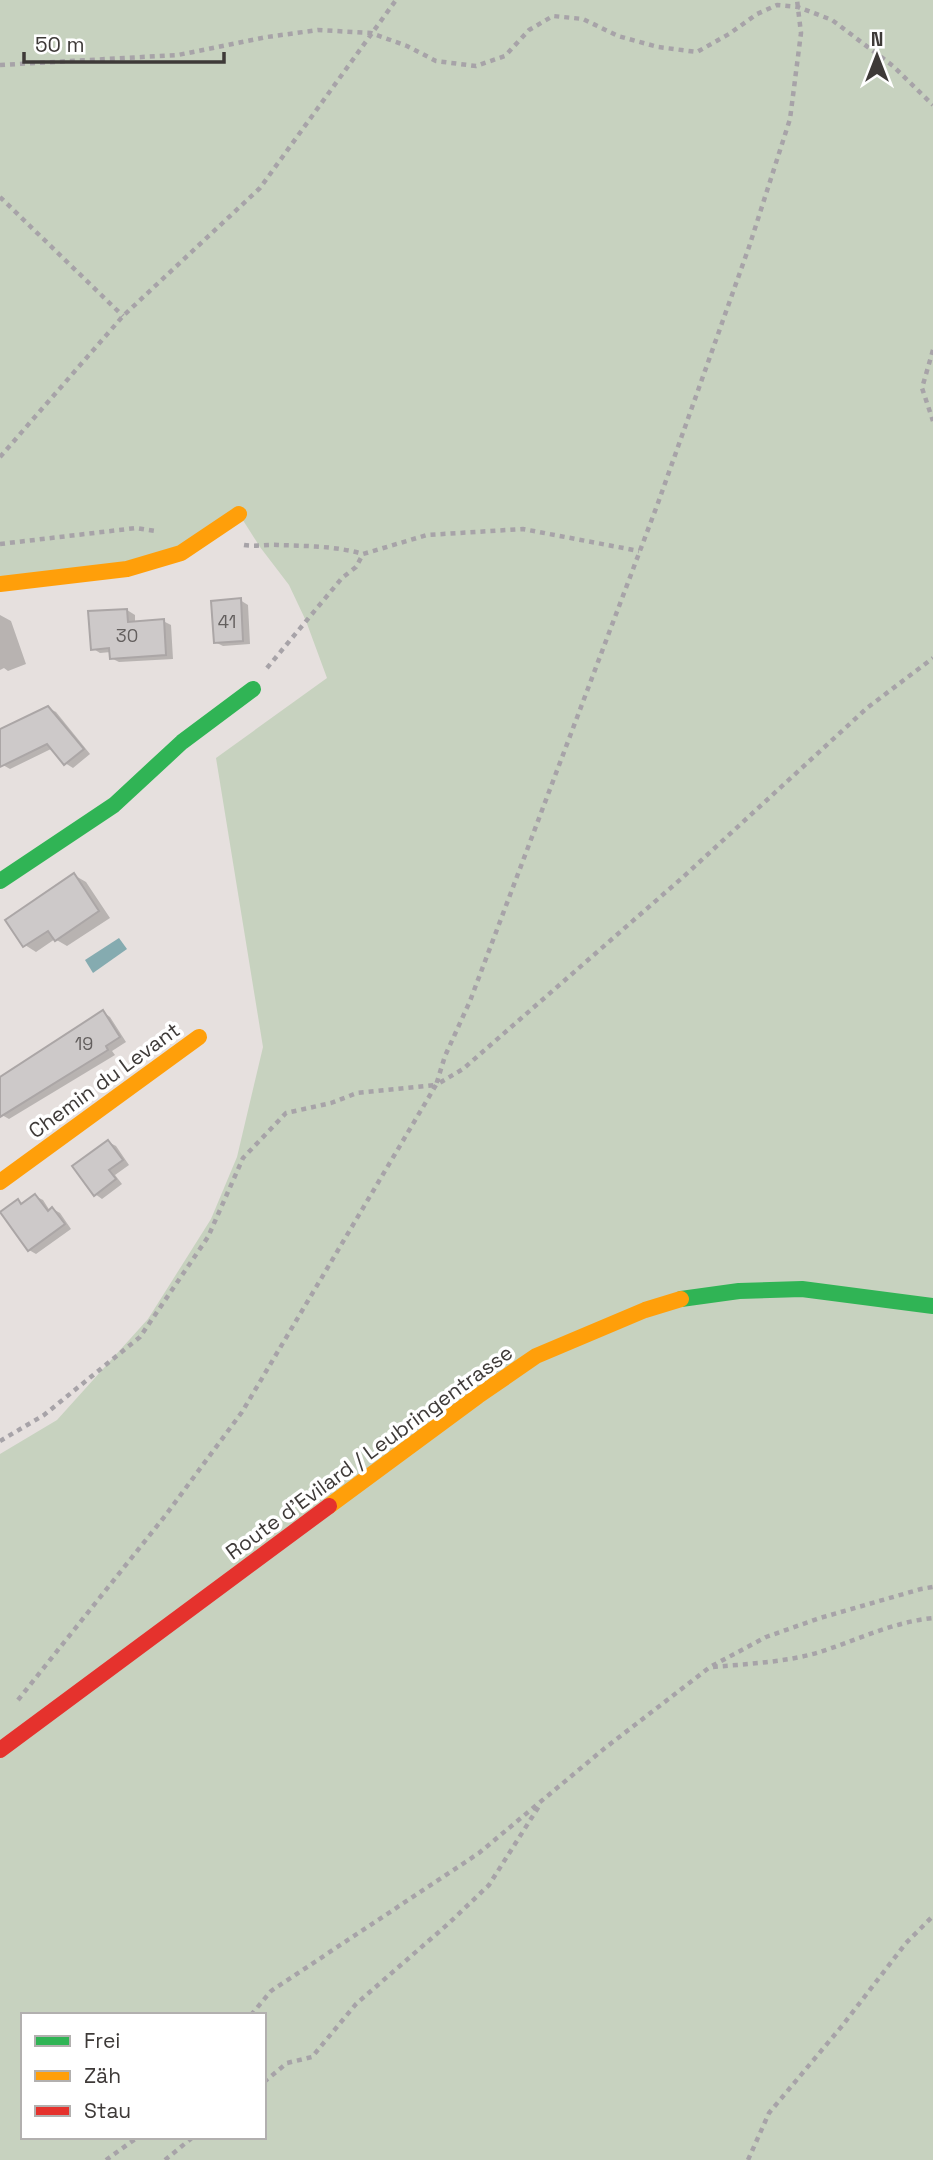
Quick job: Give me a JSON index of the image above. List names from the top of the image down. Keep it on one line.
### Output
{"streets":{"street":["Chemin du Levant","Route d'Evilard / Leubringentrasse"]},"house_numbers":["41","30","19"],"legend":["Frei","Zäh","Stau"],"scale_bar":"50 m","north":"top"}
